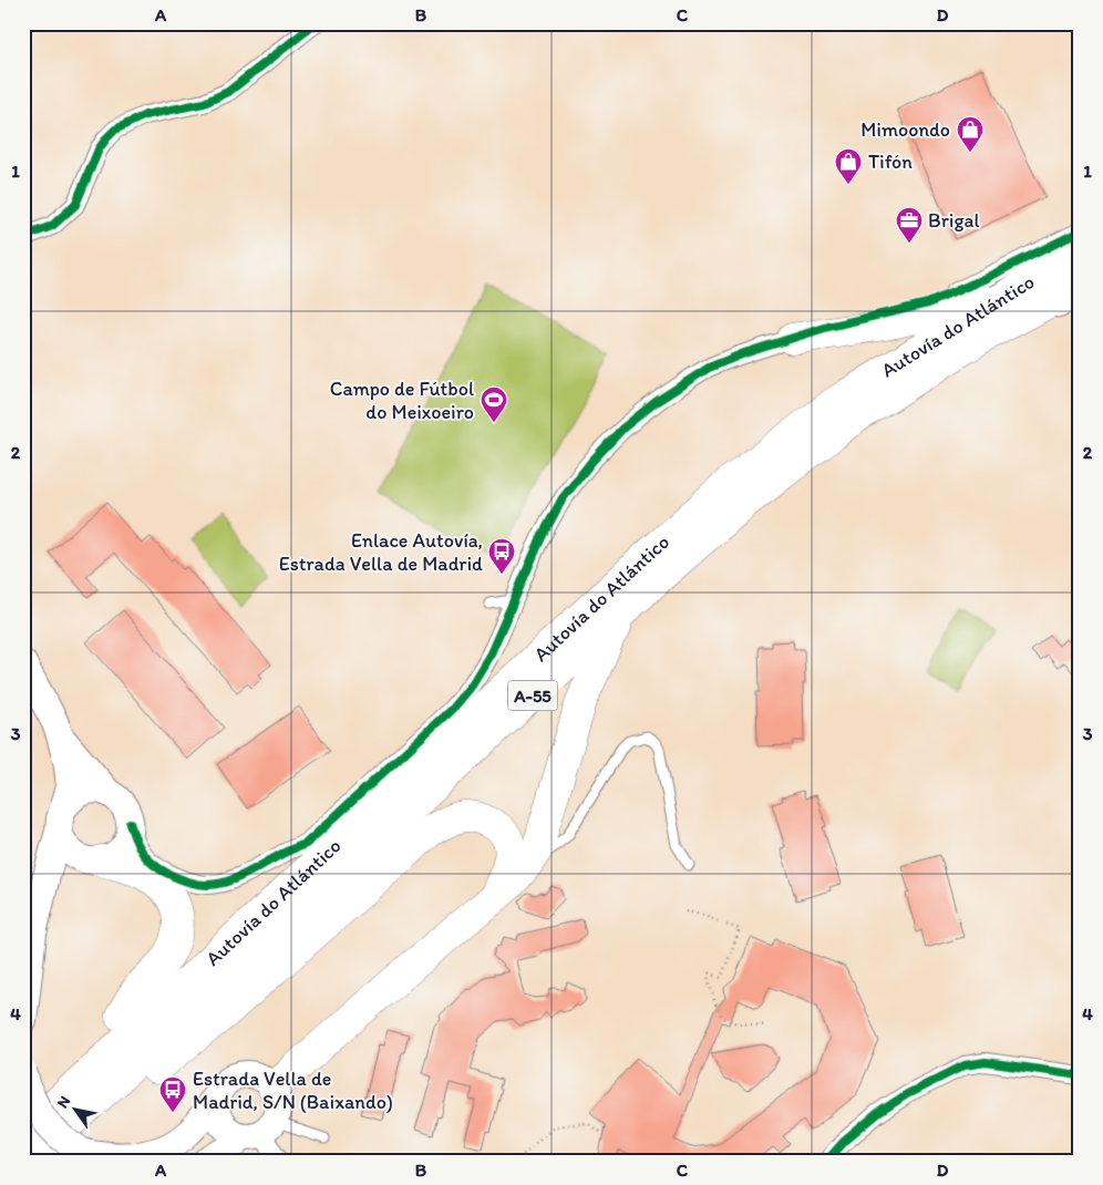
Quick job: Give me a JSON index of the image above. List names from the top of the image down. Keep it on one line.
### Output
{"streets":{"highway":["Autovía do Atlántico","A-55"]},"places":{"shop":["Mimoondo","Tifón"],"office":["Brigal"],"sports":["Campo de Fútbol do Meixoeiro"],"bus stop":["Enlace Autovía, Estrada Vella de Madrid","Estrada Vella de Madrid, S/N (Baixando)"]},"north":"top left","grid":{"columns":["A","B","C","D"],"rows":["1","2","3","4"]}}
